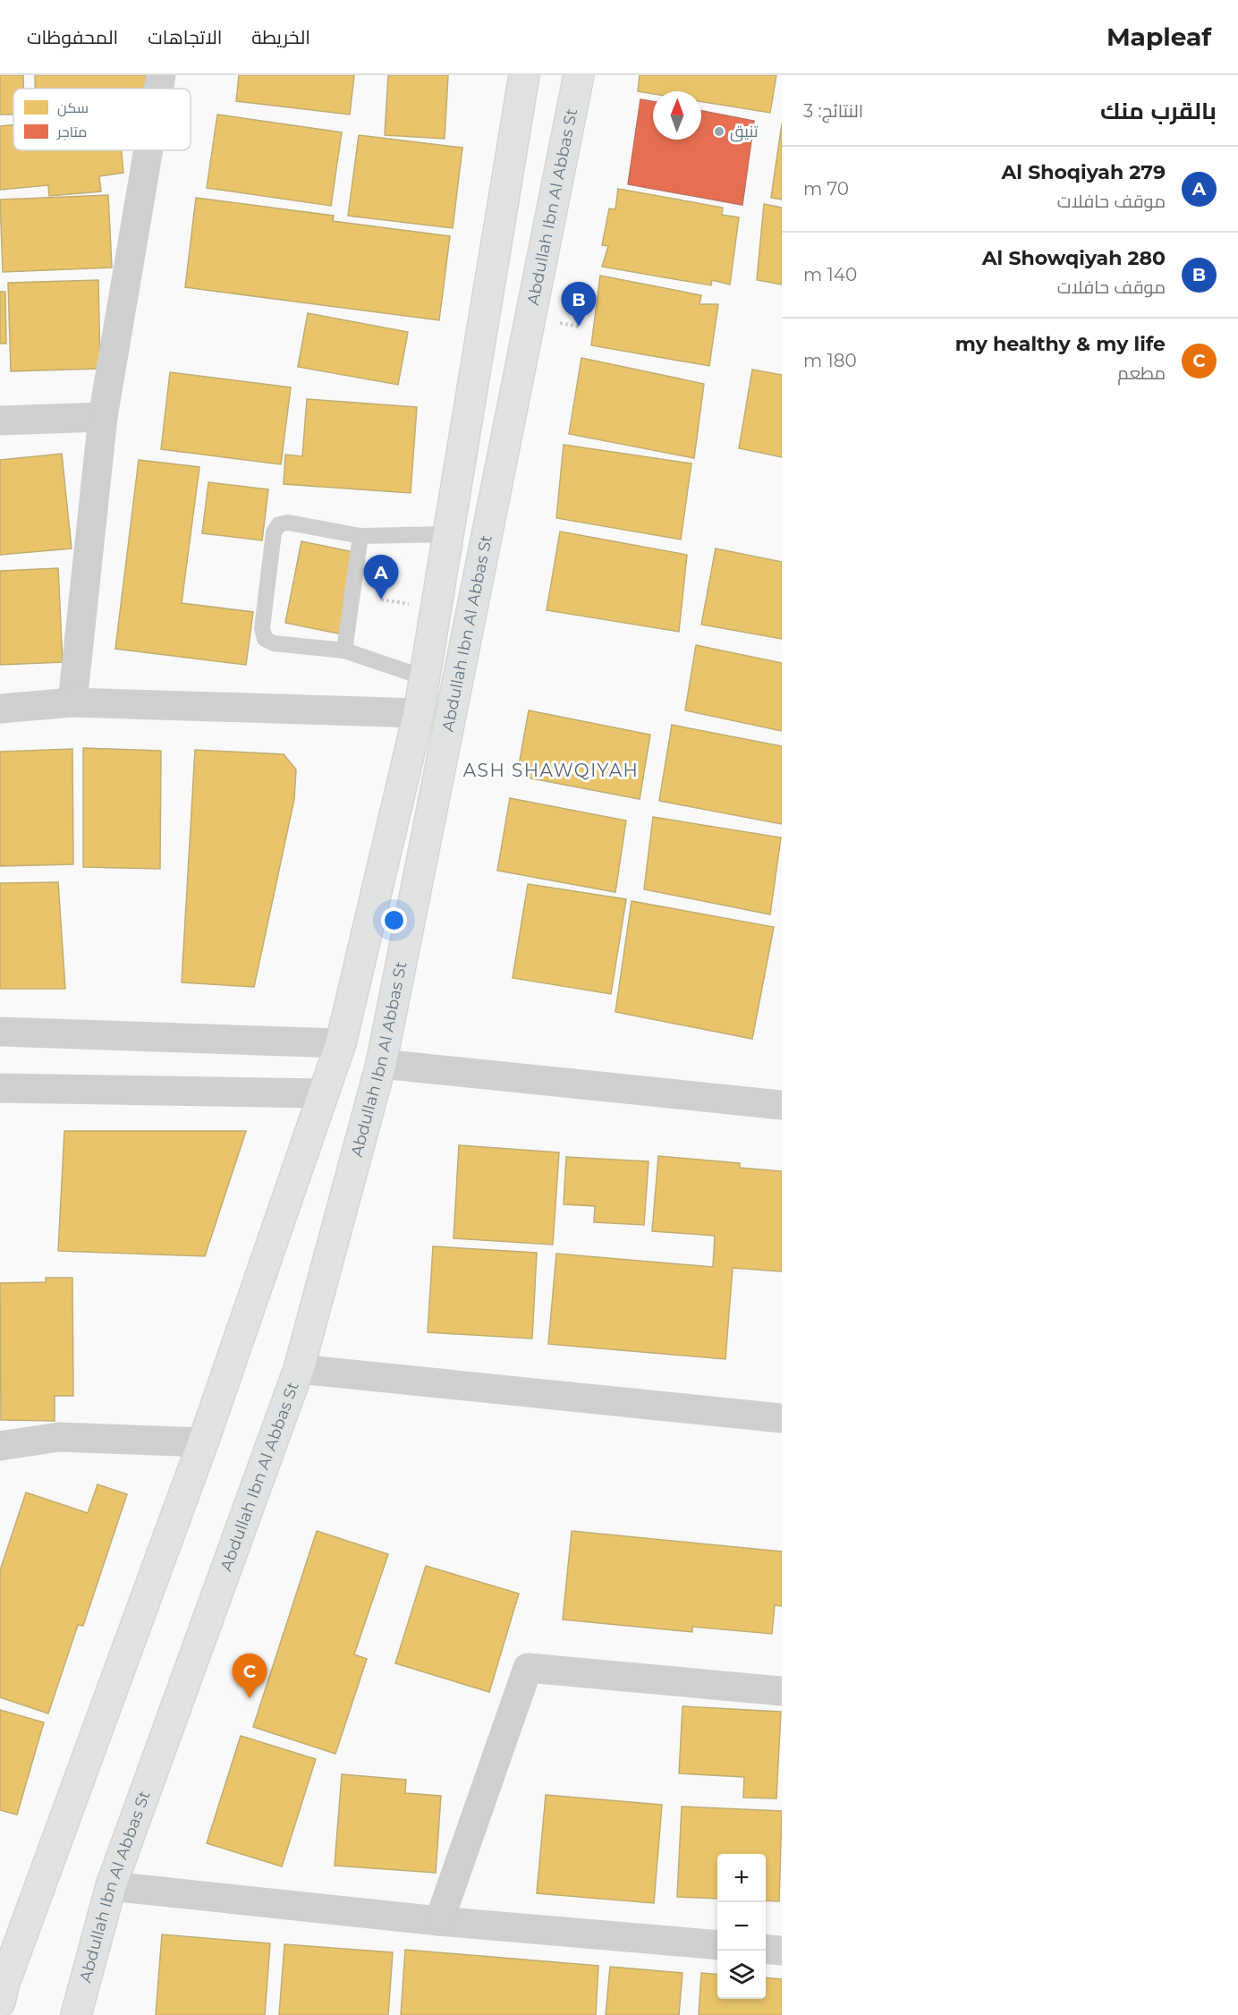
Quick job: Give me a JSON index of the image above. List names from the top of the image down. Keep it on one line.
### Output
{"streets":{"main road":["Abdullah Ibn Al Abbas St"]},"districts":["ASH SHAWQIYAH"],"places":["تنيق"],"legend":["سكن","متاجر"],"north":"top","page":{"header":"Mapleaf","nav":["الخريطة","الاتجاهات","المحفوظات"],"heading":["بالقرب منك","النتائج: 3"],"list":[{"mark":"A","name":"Al Shoqiyah 279","note":"موقف حافلات","value":"70 m"},{"mark":"B","name":"Al Showqiyah 280","note":"موقف حافلات","value":"140 m"},{"mark":"C","name":"my healthy & my life","note":"مطعم","value":"180 m"}],"pins":["B","A","C"],"map_buttons":["+","−"]}}
